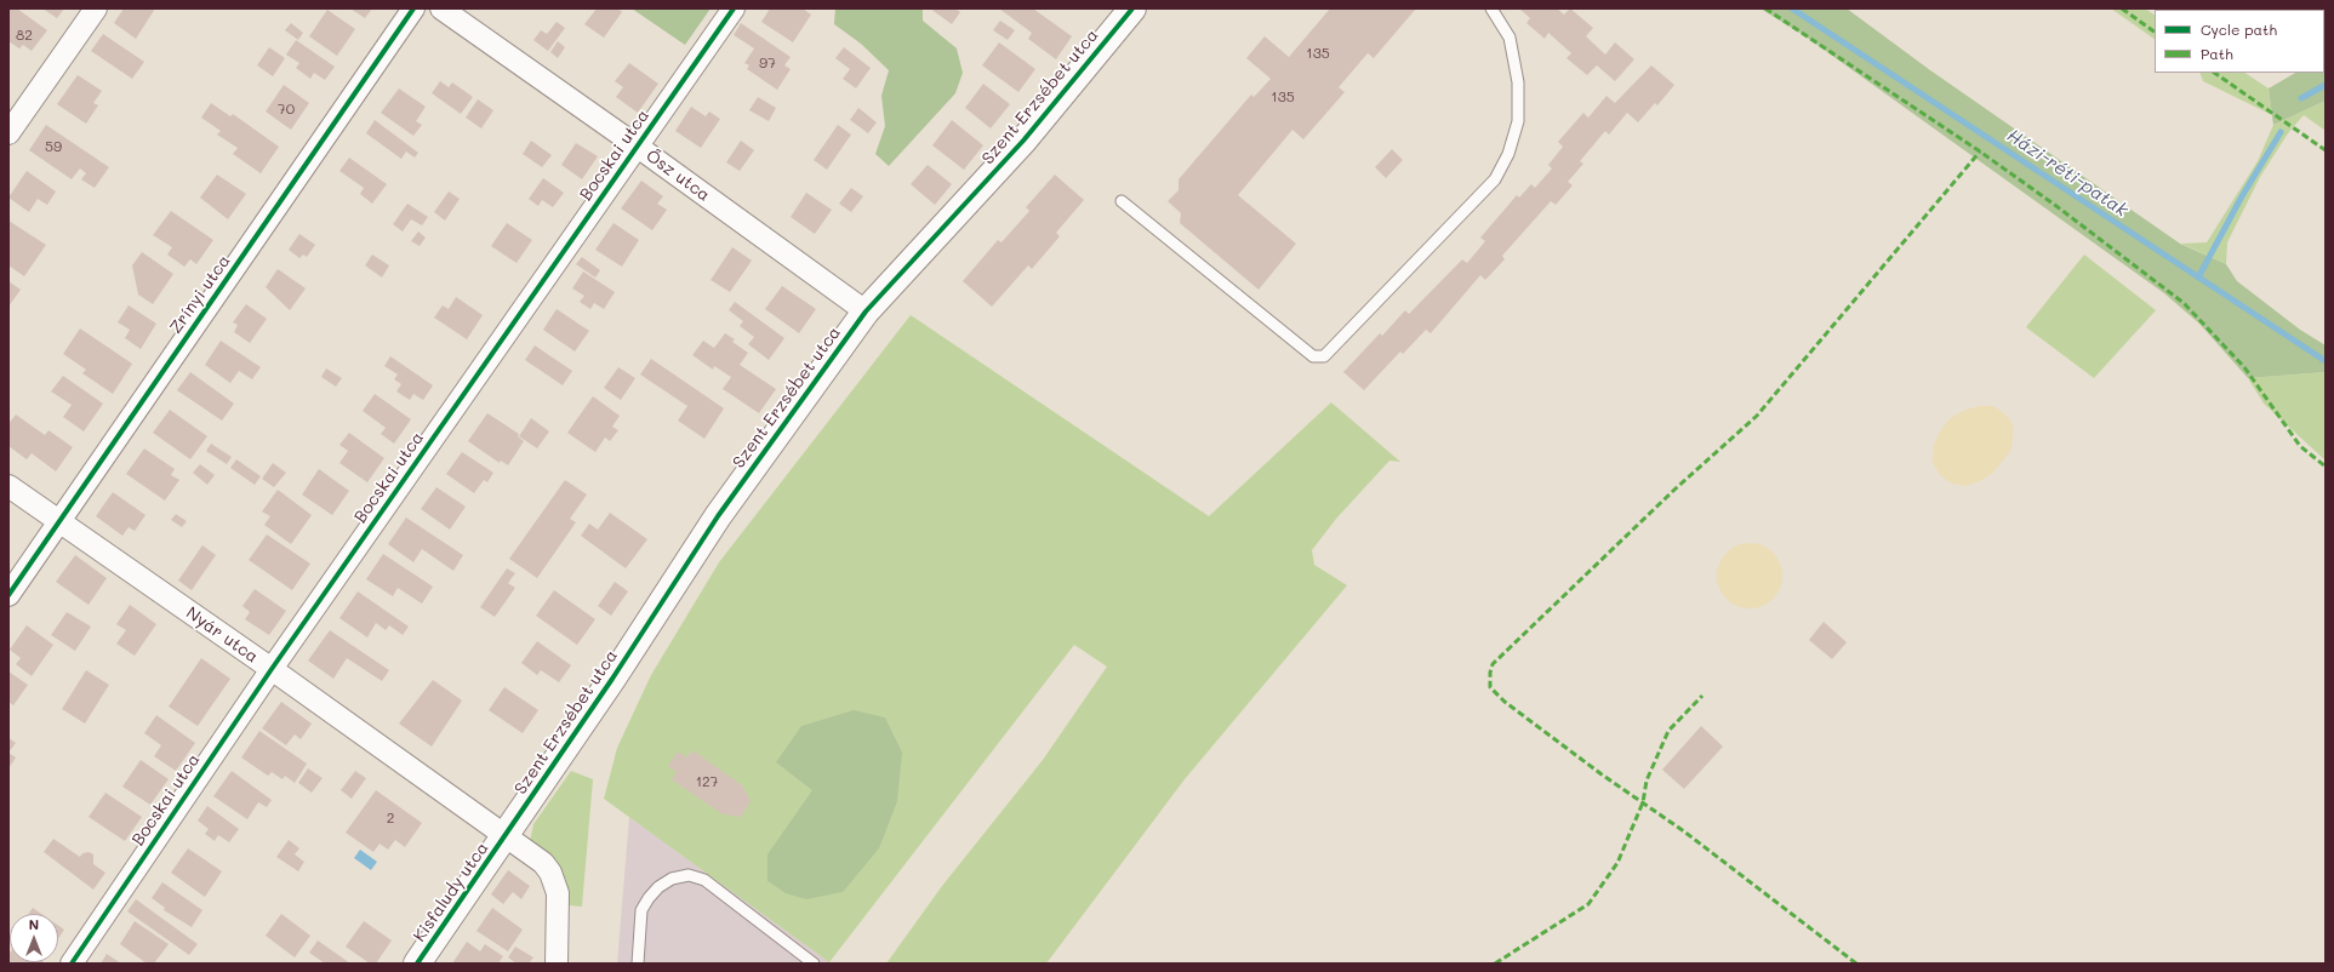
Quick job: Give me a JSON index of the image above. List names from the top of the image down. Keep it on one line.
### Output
{"streets":{"street":["Szent Erzsébet utca","Bocskai utca","Ősz utca","Zrínyi utca","Nyár utca","Kisfaludy utca"]},"crossings":[["Szent Erzsébet utca","Ősz utca"],["Szent Erzsébet utca","Nyár utca"],["Szent Erzsébet utca","Kisfaludy utca"],["Bocskai utca","Ősz utca"],["Bocskai utca","Nyár utca"],["Zrínyi utca","Nyár utca"],["Nyár utca","Kisfaludy utca"]],"water":["Házi-réti-patak"],"house_numbers":["82","135","97","135","70","59","127","2"],"legend":["Cycle path","Path"],"north":"top"}
